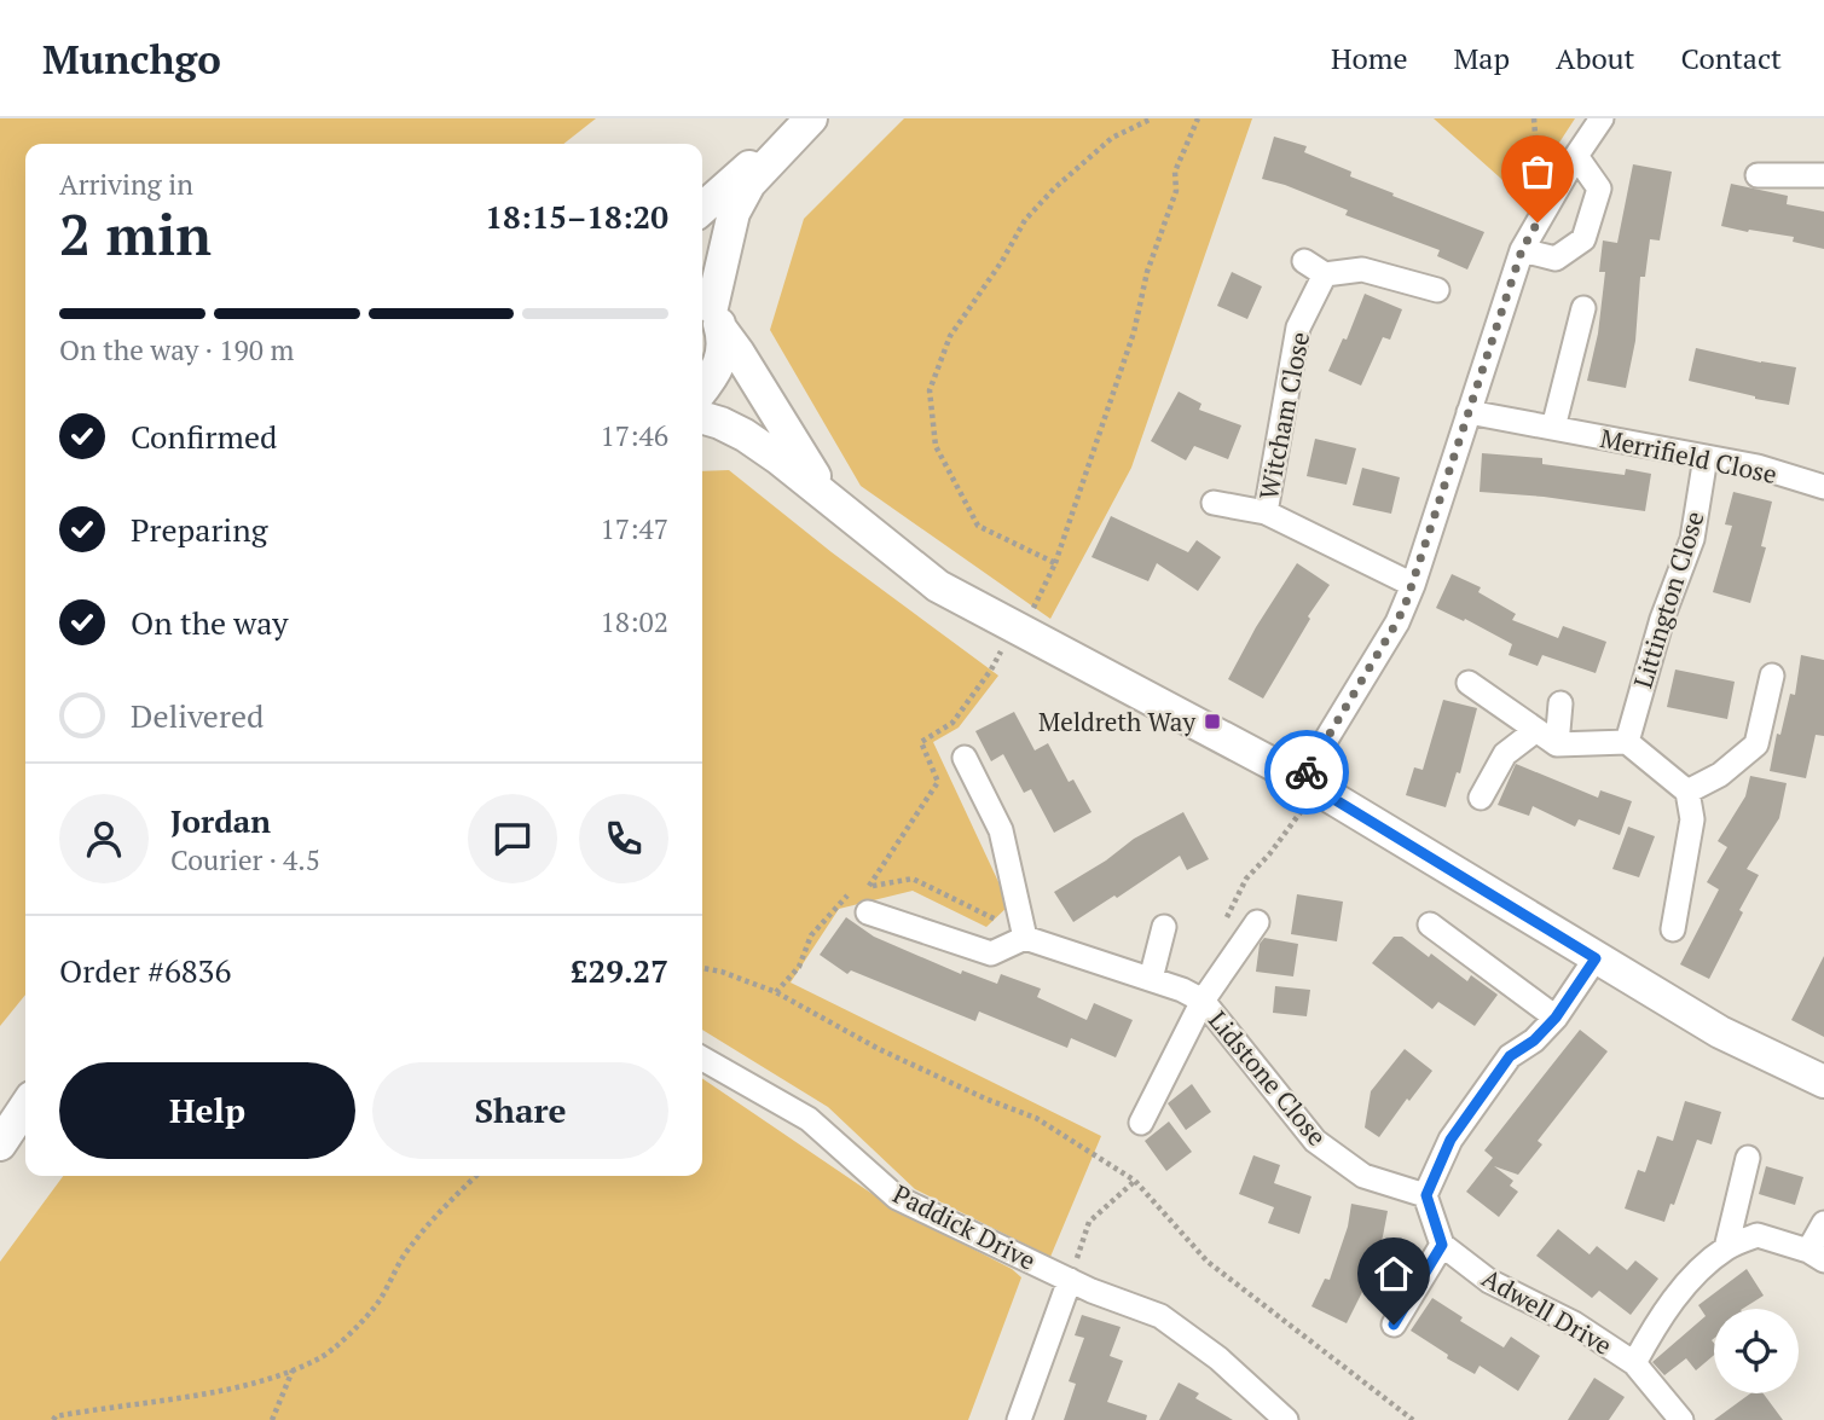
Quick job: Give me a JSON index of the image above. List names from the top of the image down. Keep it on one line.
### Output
{"streets":{"street":["Witcham Close","Merrifield Close","Littington Close","Lidstone Close","Paddick Drive","Adwell Drive"]},"crossings":[["Merrifield Close","Littington Close"]],"places":{"transit":["Meldreth Way"]},"page":{"header":"Munchgo","nav":["Home","Map","About","Contact"],"heading":["2 min","Arriving in","18:15–18:20"],"panel":["Jordan","Courier · 4.5","Order #6836","£29.27"],"bar":"On the way · 190 m","list":[["Confirmed","17:46"],["Preparing","17:47"],["On the way","18:02"],"Delivered"],"buttons":["Help","Share"]}}
